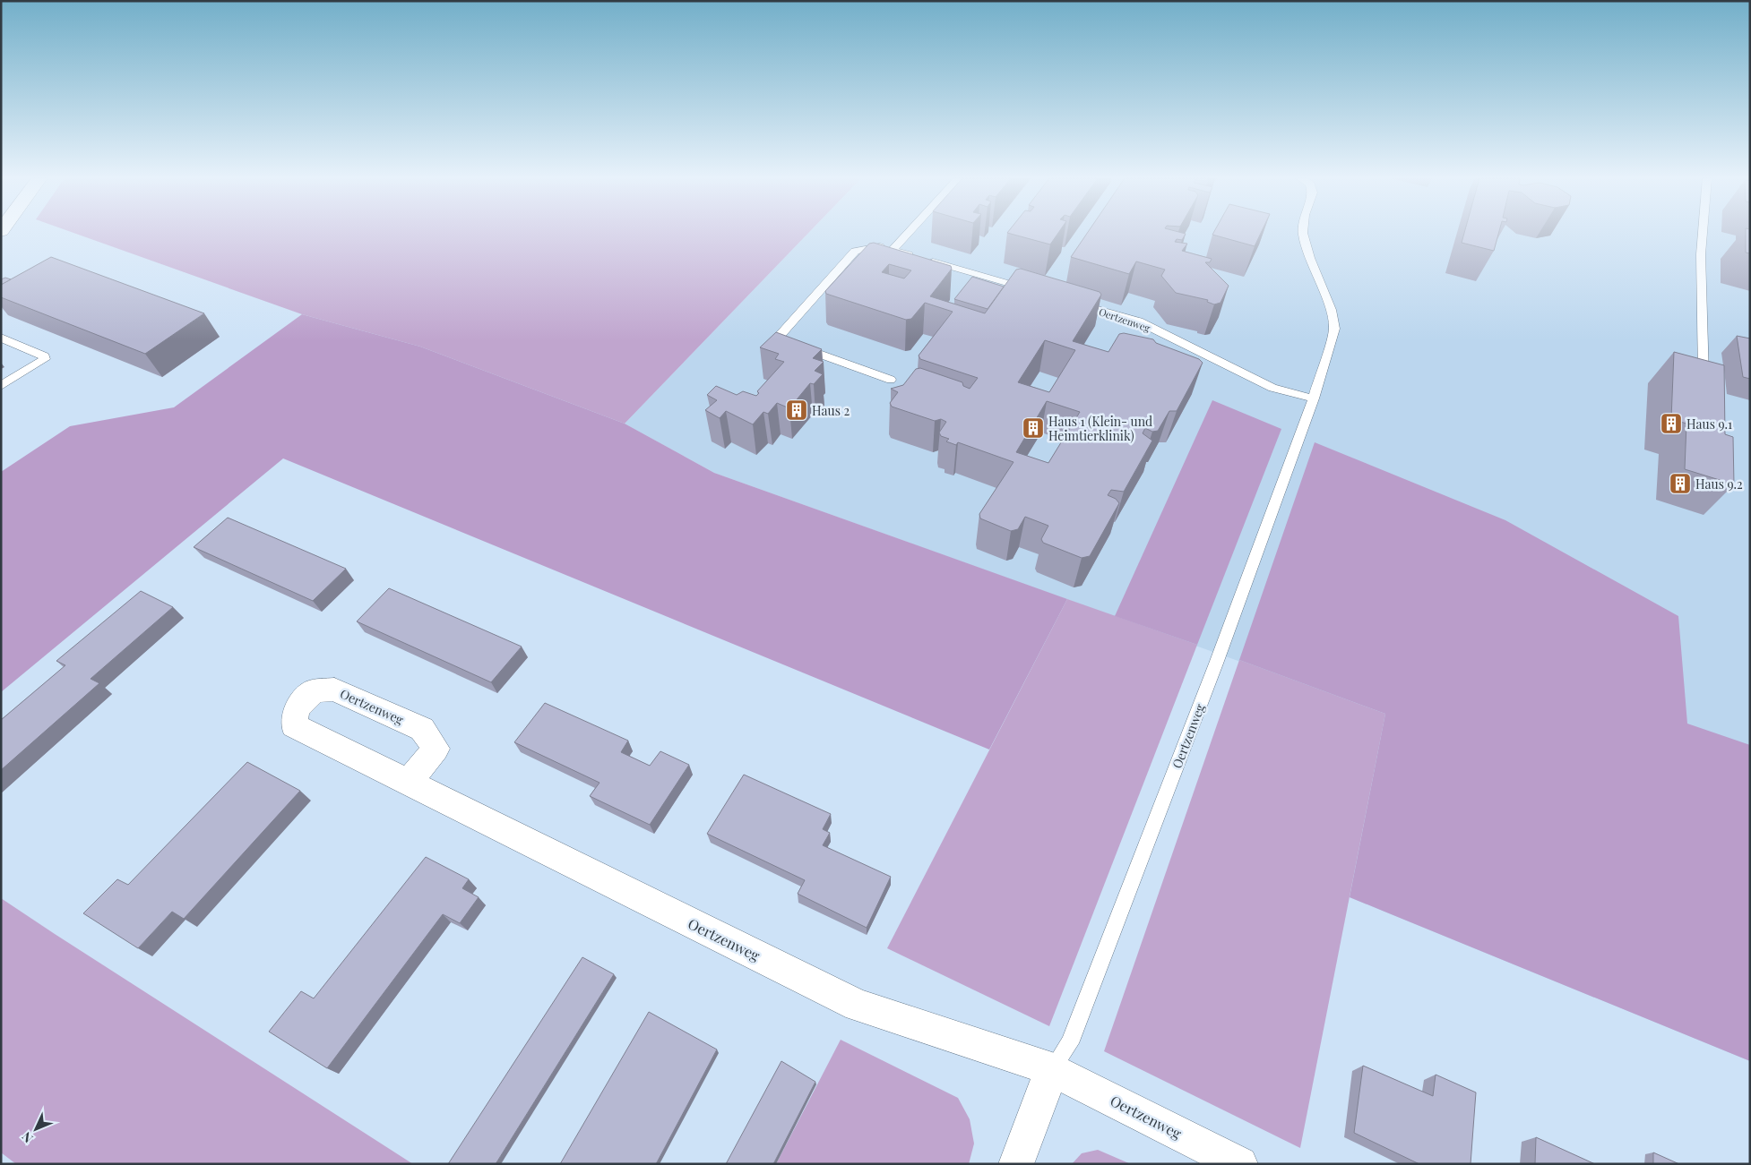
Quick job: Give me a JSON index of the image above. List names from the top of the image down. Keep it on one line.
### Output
{"streets":{"street":["Oertzenweg"]},"places":{"building":["Haus 2","Haus 9.1","Haus 1 (Klein- und Heimtierklinik)","Haus 9.2"]},"north":"bottom left"}
